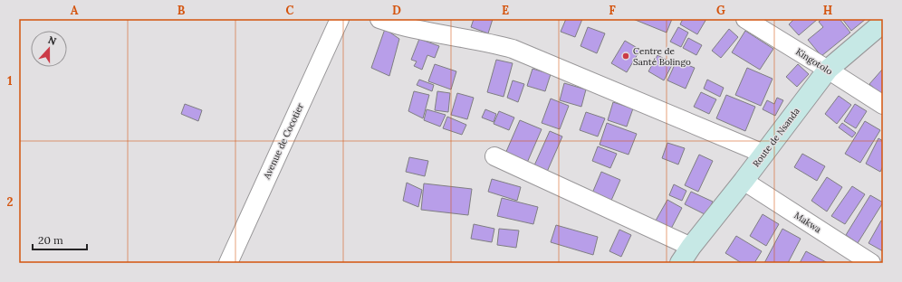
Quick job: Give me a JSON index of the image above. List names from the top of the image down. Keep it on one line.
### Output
{"streets":{"street":["Kingotolo","Route de Nsanda","Avenue de Cocotier","Makwa"]},"crossings":[["Kingotolo","Route de Nsanda"],["Route de Nsanda","Makwa"]],"places":["Centre de Santé Bolingo"],"scale_bar":"20 m","north":"top","grid":{"columns":["A","B","C","D","E","F","G","H"],"rows":["1","2"]}}
